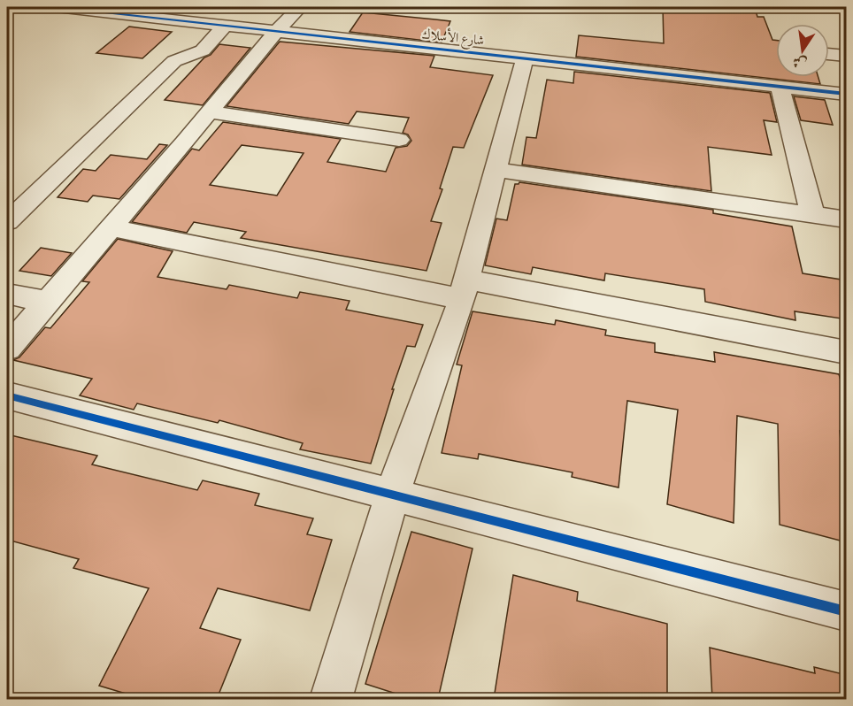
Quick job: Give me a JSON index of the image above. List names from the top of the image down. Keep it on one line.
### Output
{"streets":{"street":["شارع الأسلاك"]},"north":"bottom"}
